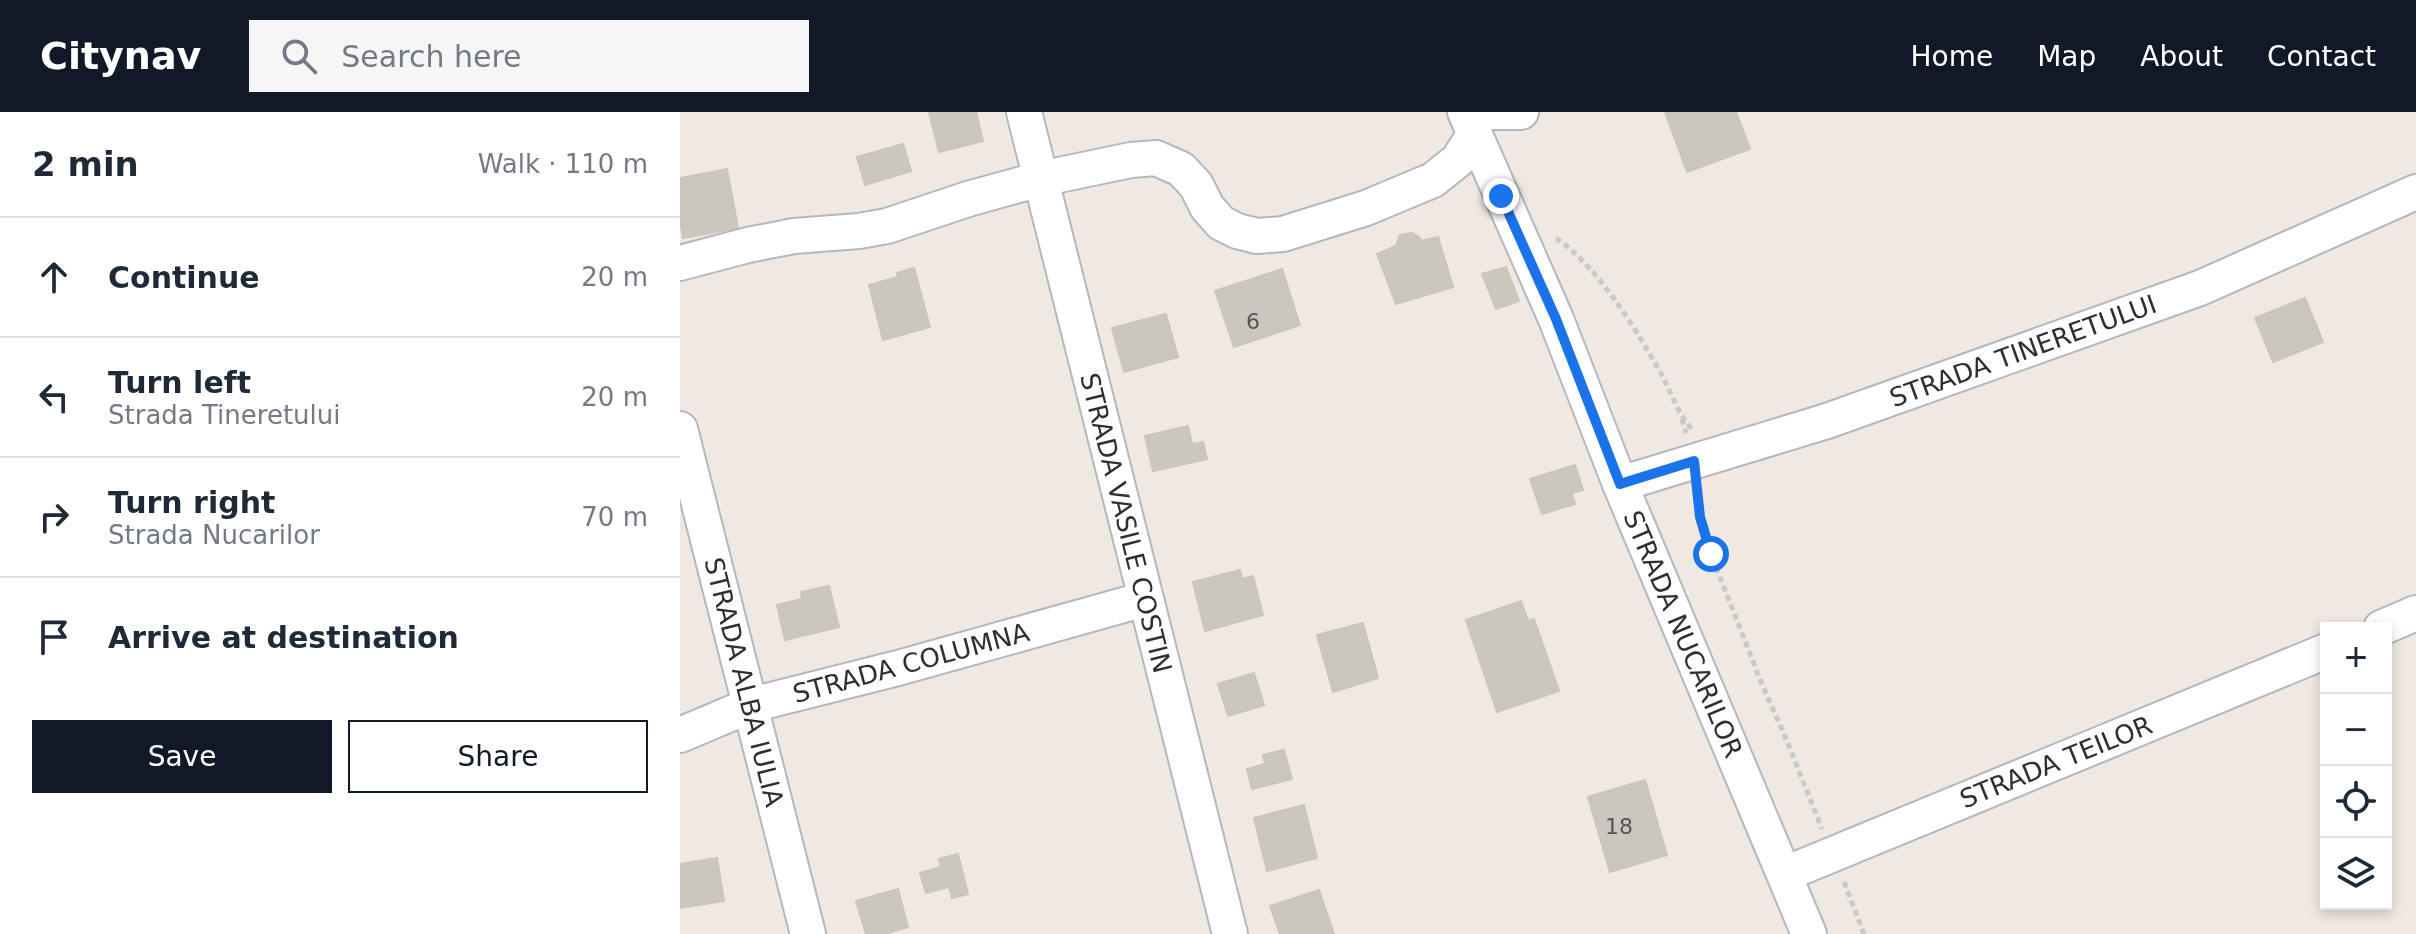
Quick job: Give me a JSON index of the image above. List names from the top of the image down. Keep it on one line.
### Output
{"streets":{"street":["STRADA TINERETULUI","STRADA VASILE COSTIN","STRADA NUCARILOR","STRADA COLUMNA","STRADA ALBA IULIA","STRADA TEILOR"]},"crossings":[["STRADA TINERETULUI","STRADA NUCARILOR"],["STRADA VASILE COSTIN","STRADA COLUMNA"],["STRADA NUCARILOR","STRADA TEILOR"],["STRADA COLUMNA","STRADA ALBA IULIA"]],"house_numbers":["6","18"],"page":{"header":"Citynav","search":"Search here","nav":["Home","Map","About","Contact"],"heading":["2 min","Walk · 110 m"],"list":[["Continue","20 m"],["Turn left","Strada Tineretului","20 m"],["Turn right","Strada Nucarilor","70 m"],"Arrive at destination"],"map_buttons":["+","−"],"buttons":["Save","Share"]}}
